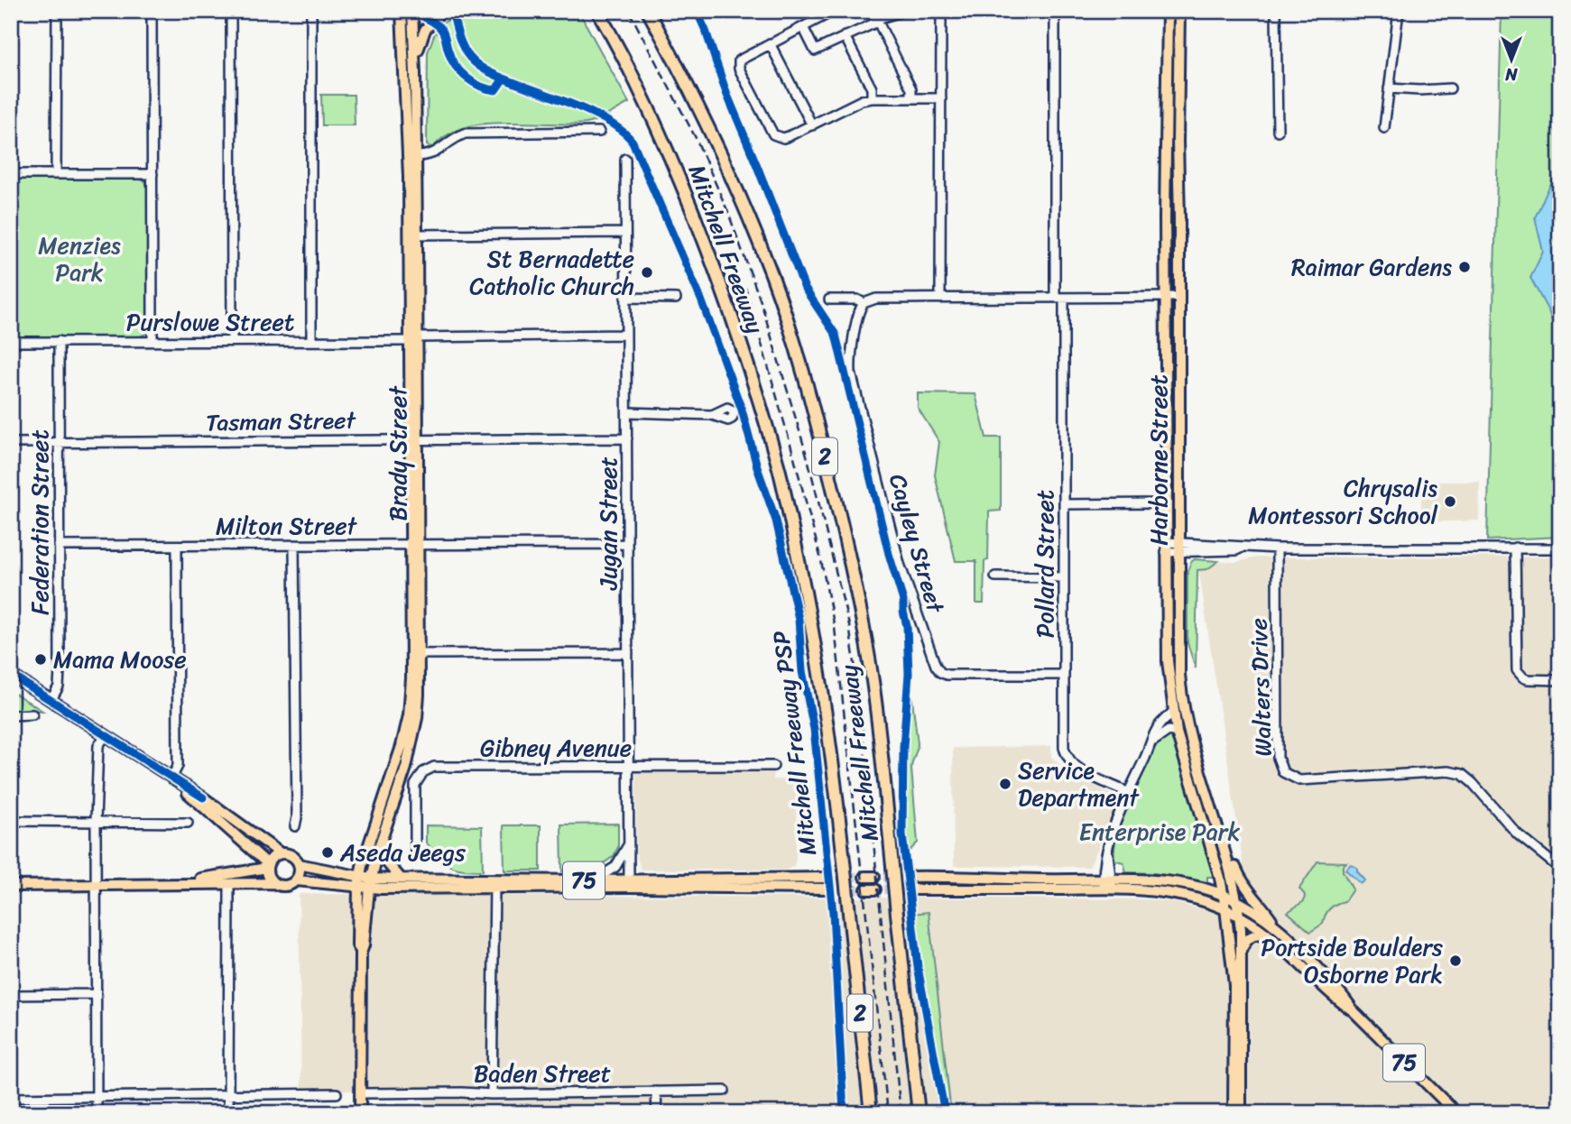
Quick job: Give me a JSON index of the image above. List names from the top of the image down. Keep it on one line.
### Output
{"streets":{"highway":["Mitchell Freeway","2"],"main road":["Brady Street","Harborne Street","75"],"street":["Purslowe Street","Tasman Street","Federation Street","Jugan Street","Milton Street","Cayley Street","Pollard Street","Walters Drive","Gibney Avenue","Baden Street"],"cycle path":["Mitchell Freeway PSP"]},"crossings":[["Purslowe Street","Brady Street"],["Purslowe Street","Federation Street"],["Purslowe Street","Jugan Street"],["Tasman Street","Brady Street"],["Tasman Street","Federation Street"],["Tasman Street","Jugan Street"],["Brady Street","Milton Street"],["Brady Street","75"],["Harborne Street","75"],["Federation Street","Milton Street"],["Jugan Street","Milton Street"],["Jugan Street","Gibney Avenue"],["Jugan Street","75"],["Cayley Street","Pollard Street"]],"parks":["Menzies Park","Enterprise Park"],"places":["Raimar Gardens","St Bernadette Catholic Church","Chrysalis Montessori School","Mama Moose","Service Department","Aseda Jeegs","Portside Boulders Osborne Park"],"north":"bottom"}
